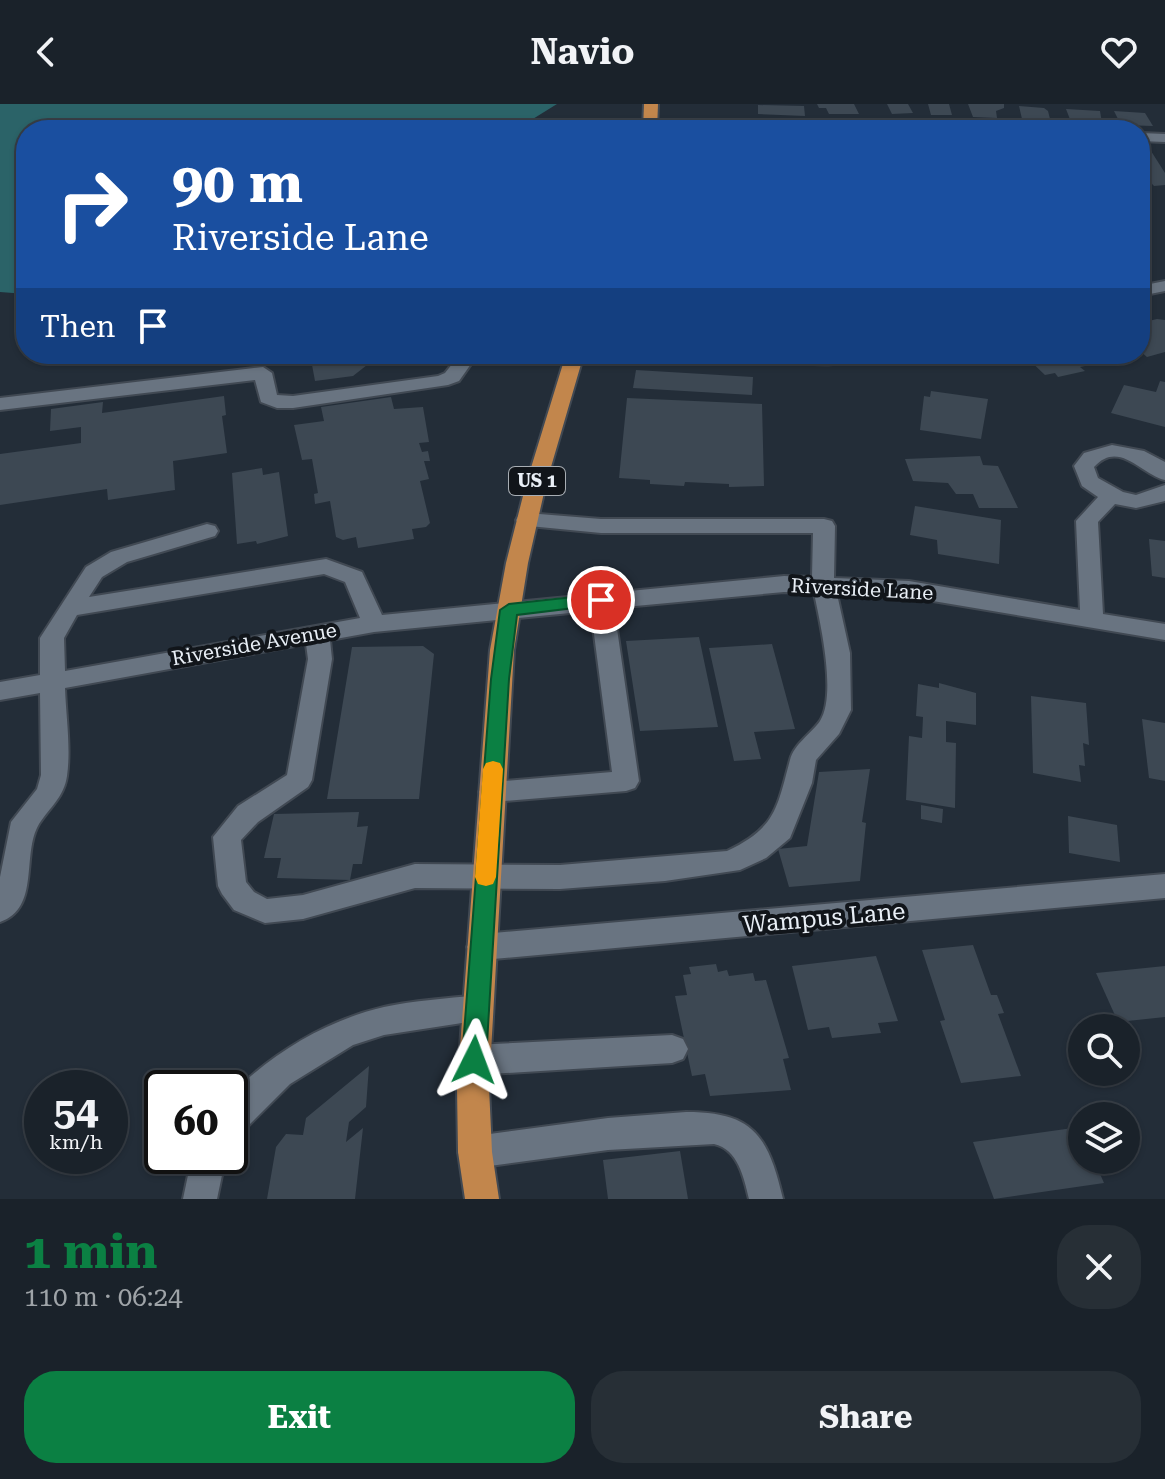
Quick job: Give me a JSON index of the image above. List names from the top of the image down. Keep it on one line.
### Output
{"streets":{"main road":["US 1"],"street":["Riverside Lane","Riverside Avenue","Wampus Lane"]},"crossings":[["US 1","Riverside Lane"],["US 1","Riverside Avenue"],["US 1","Wampus Lane"],["Riverside Lane","Riverside Avenue"]],"page":{"header":"Navio","turn":["90 m","Riverside Lane"],"then":"Then","speed":"54 km/h","limit":"60","heading":["1 min","110 m · 06:24"],"buttons":["Exit","Share"]}}
